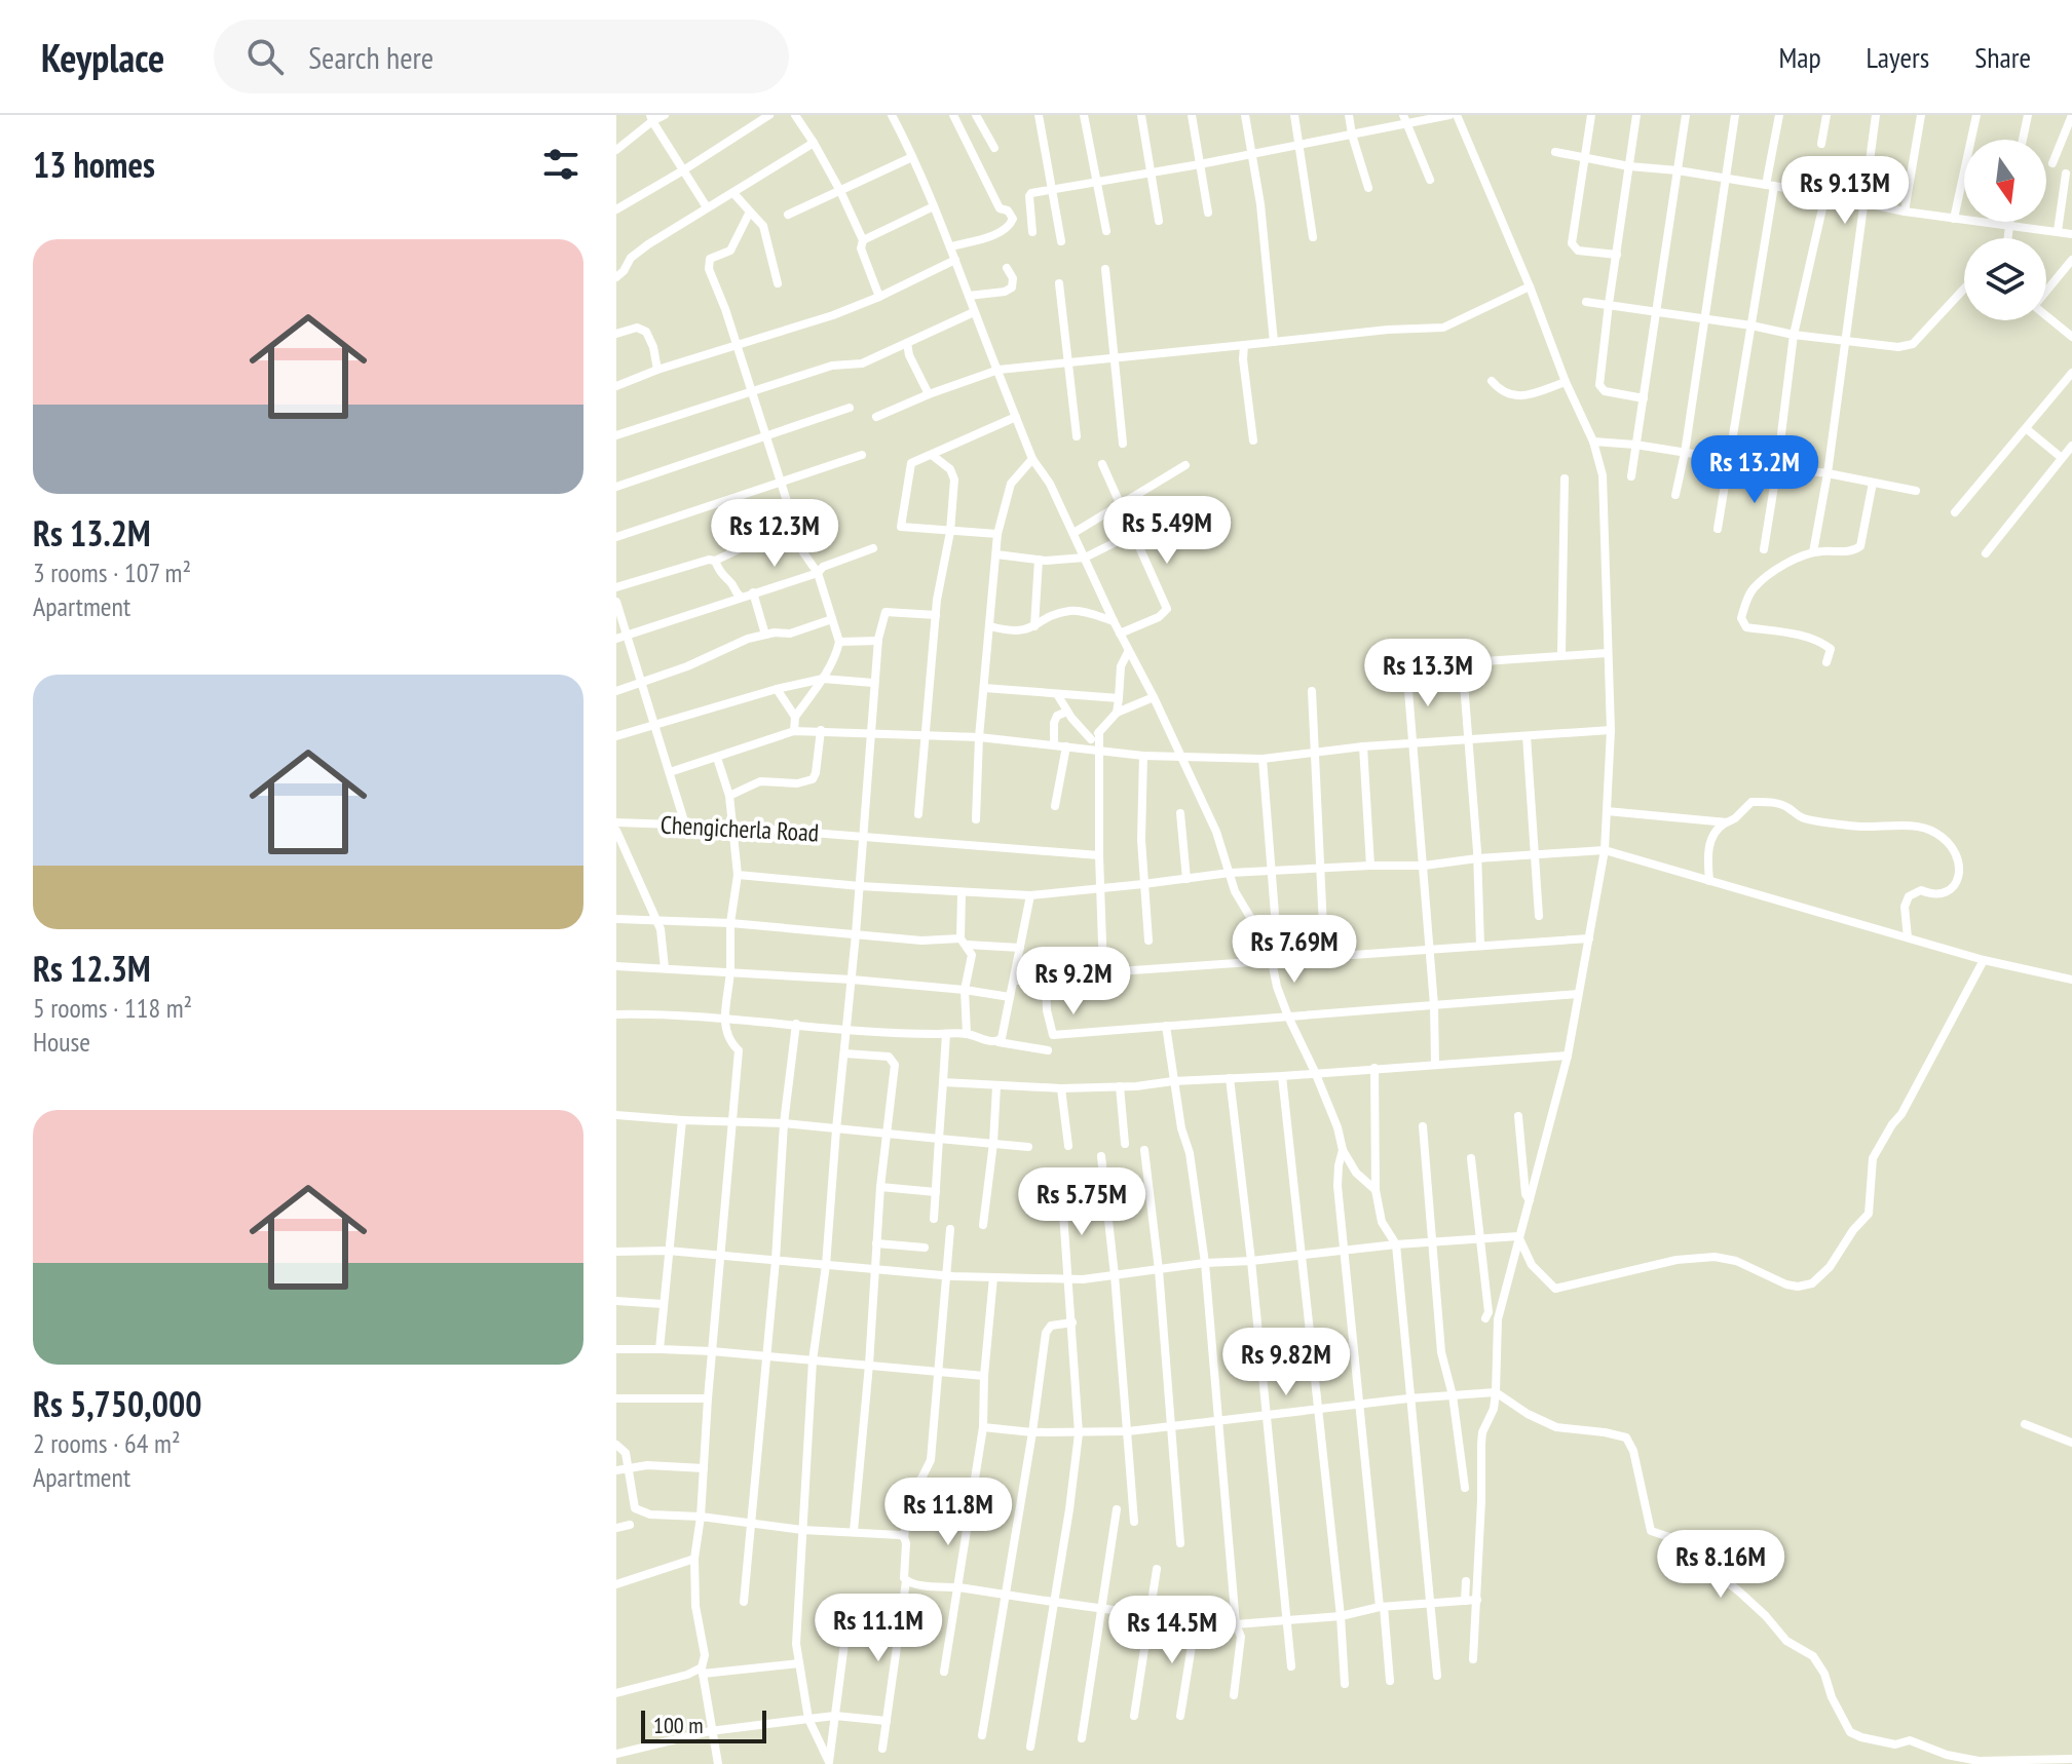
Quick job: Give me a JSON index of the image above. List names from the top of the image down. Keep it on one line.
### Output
{"streets":{"street":["Chengicherla Road"]},"scale_bar":"100 m","north":"bottom","page":{"header":"Keyplace","search":"Search here","nav":["Map","Layers","Share"],"heading":"13 homes","price":["Rs 9.13M","Rs 13.2M","Rs 5.49M","Rs 12.3M","Rs 13.3M","Rs 7.69M","Rs 9.2M","Rs 5.75M","Rs 9.82M","Rs 11.8M","Rs 8.16M","Rs 11.1M","Rs 14.5M"],"list":[{"name":"Rs 13.2M","note":"3 rooms · 107 m² · Apartment"},{"name":"Rs 12.3M","note":"5 rooms · 118 m² · House"},{"name":"Rs 5,750,000","note":"2 rooms · 64 m² · Apartment"}],"scale":"100 m"}}
